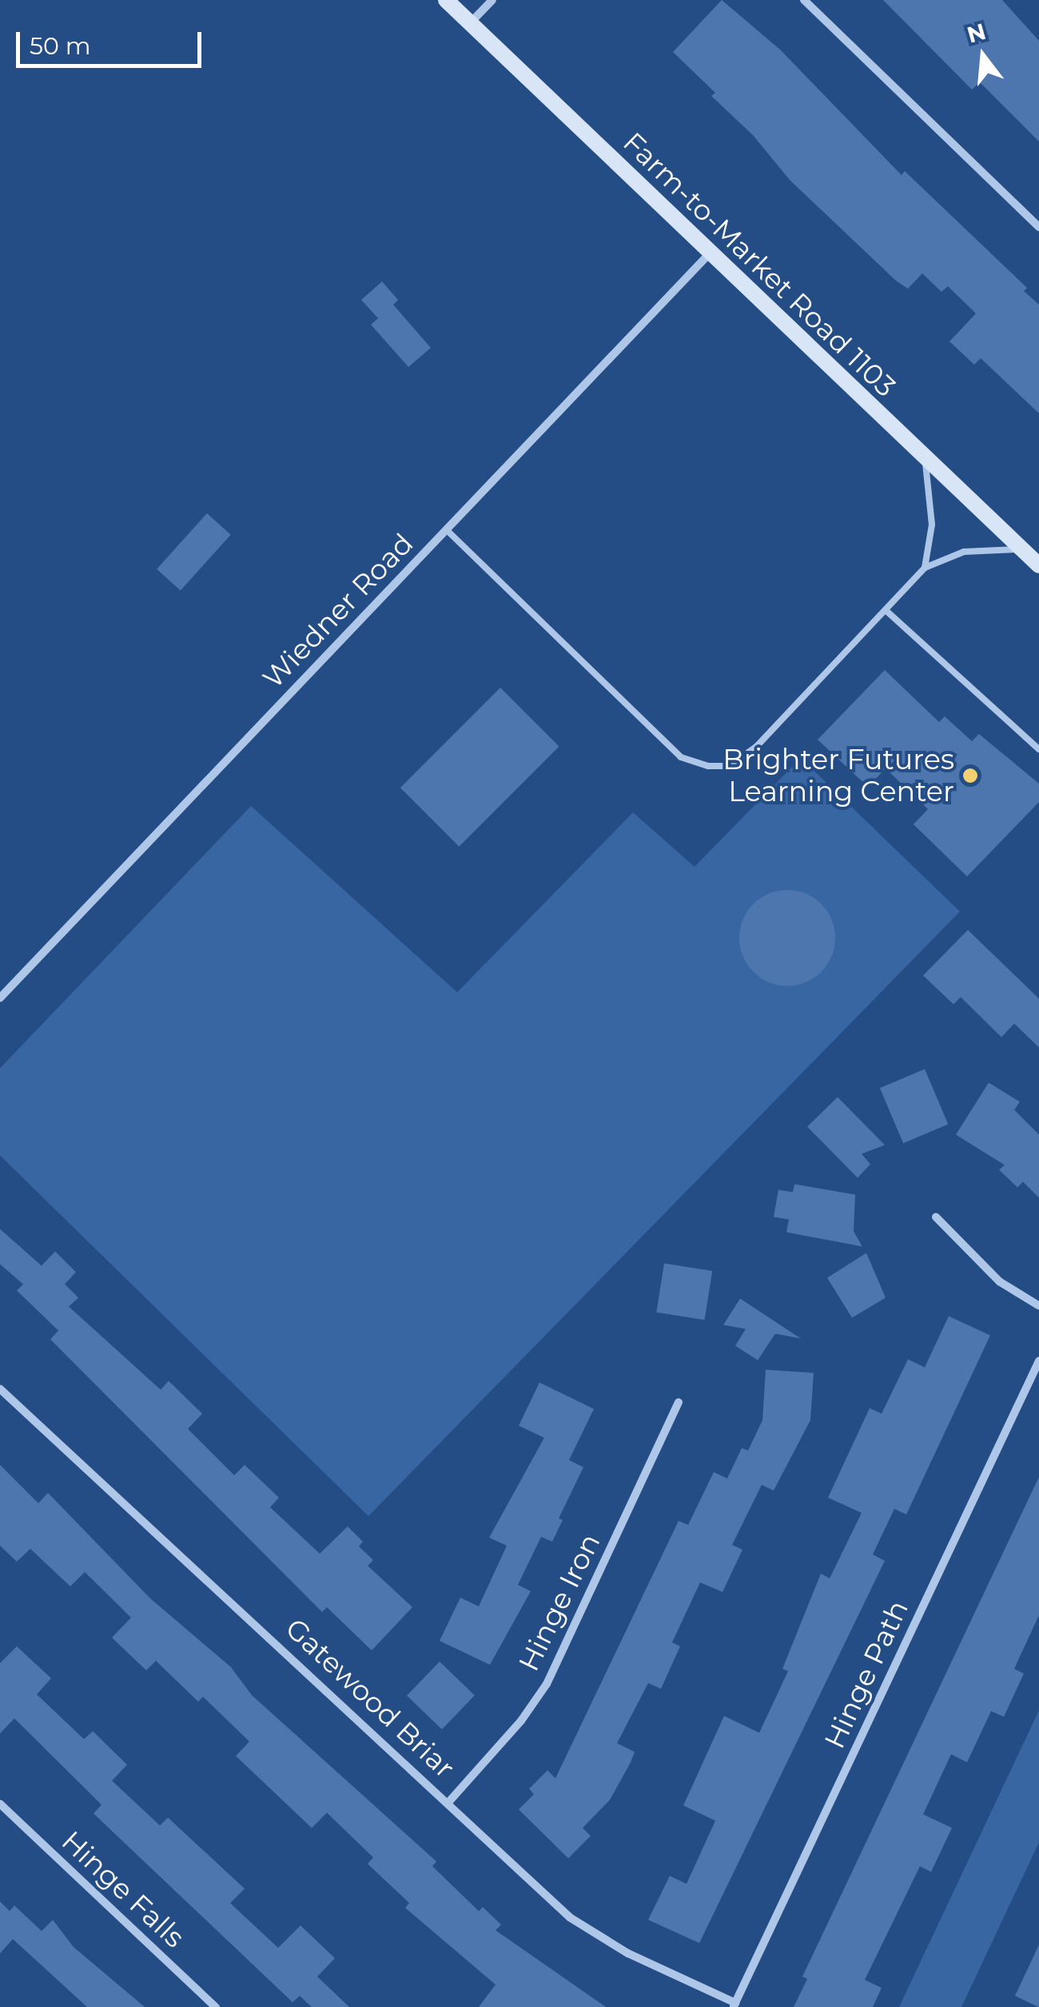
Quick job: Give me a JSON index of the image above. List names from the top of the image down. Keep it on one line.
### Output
{"streets":{"main road":["Farm-to-Market Road 1103"],"street":["Wiedner Road","Hinge Iron","Hinge Path","Gatewood Briar","Hinge Falls"]},"crossings":[["Farm-to-Market Road 1103","Wiedner Road"],["Hinge Iron","Gatewood Briar"],["Hinge Path","Gatewood Briar"]],"places":["Brighter Futures Learning Center"],"scale_bar":"50 m","north":"top"}
